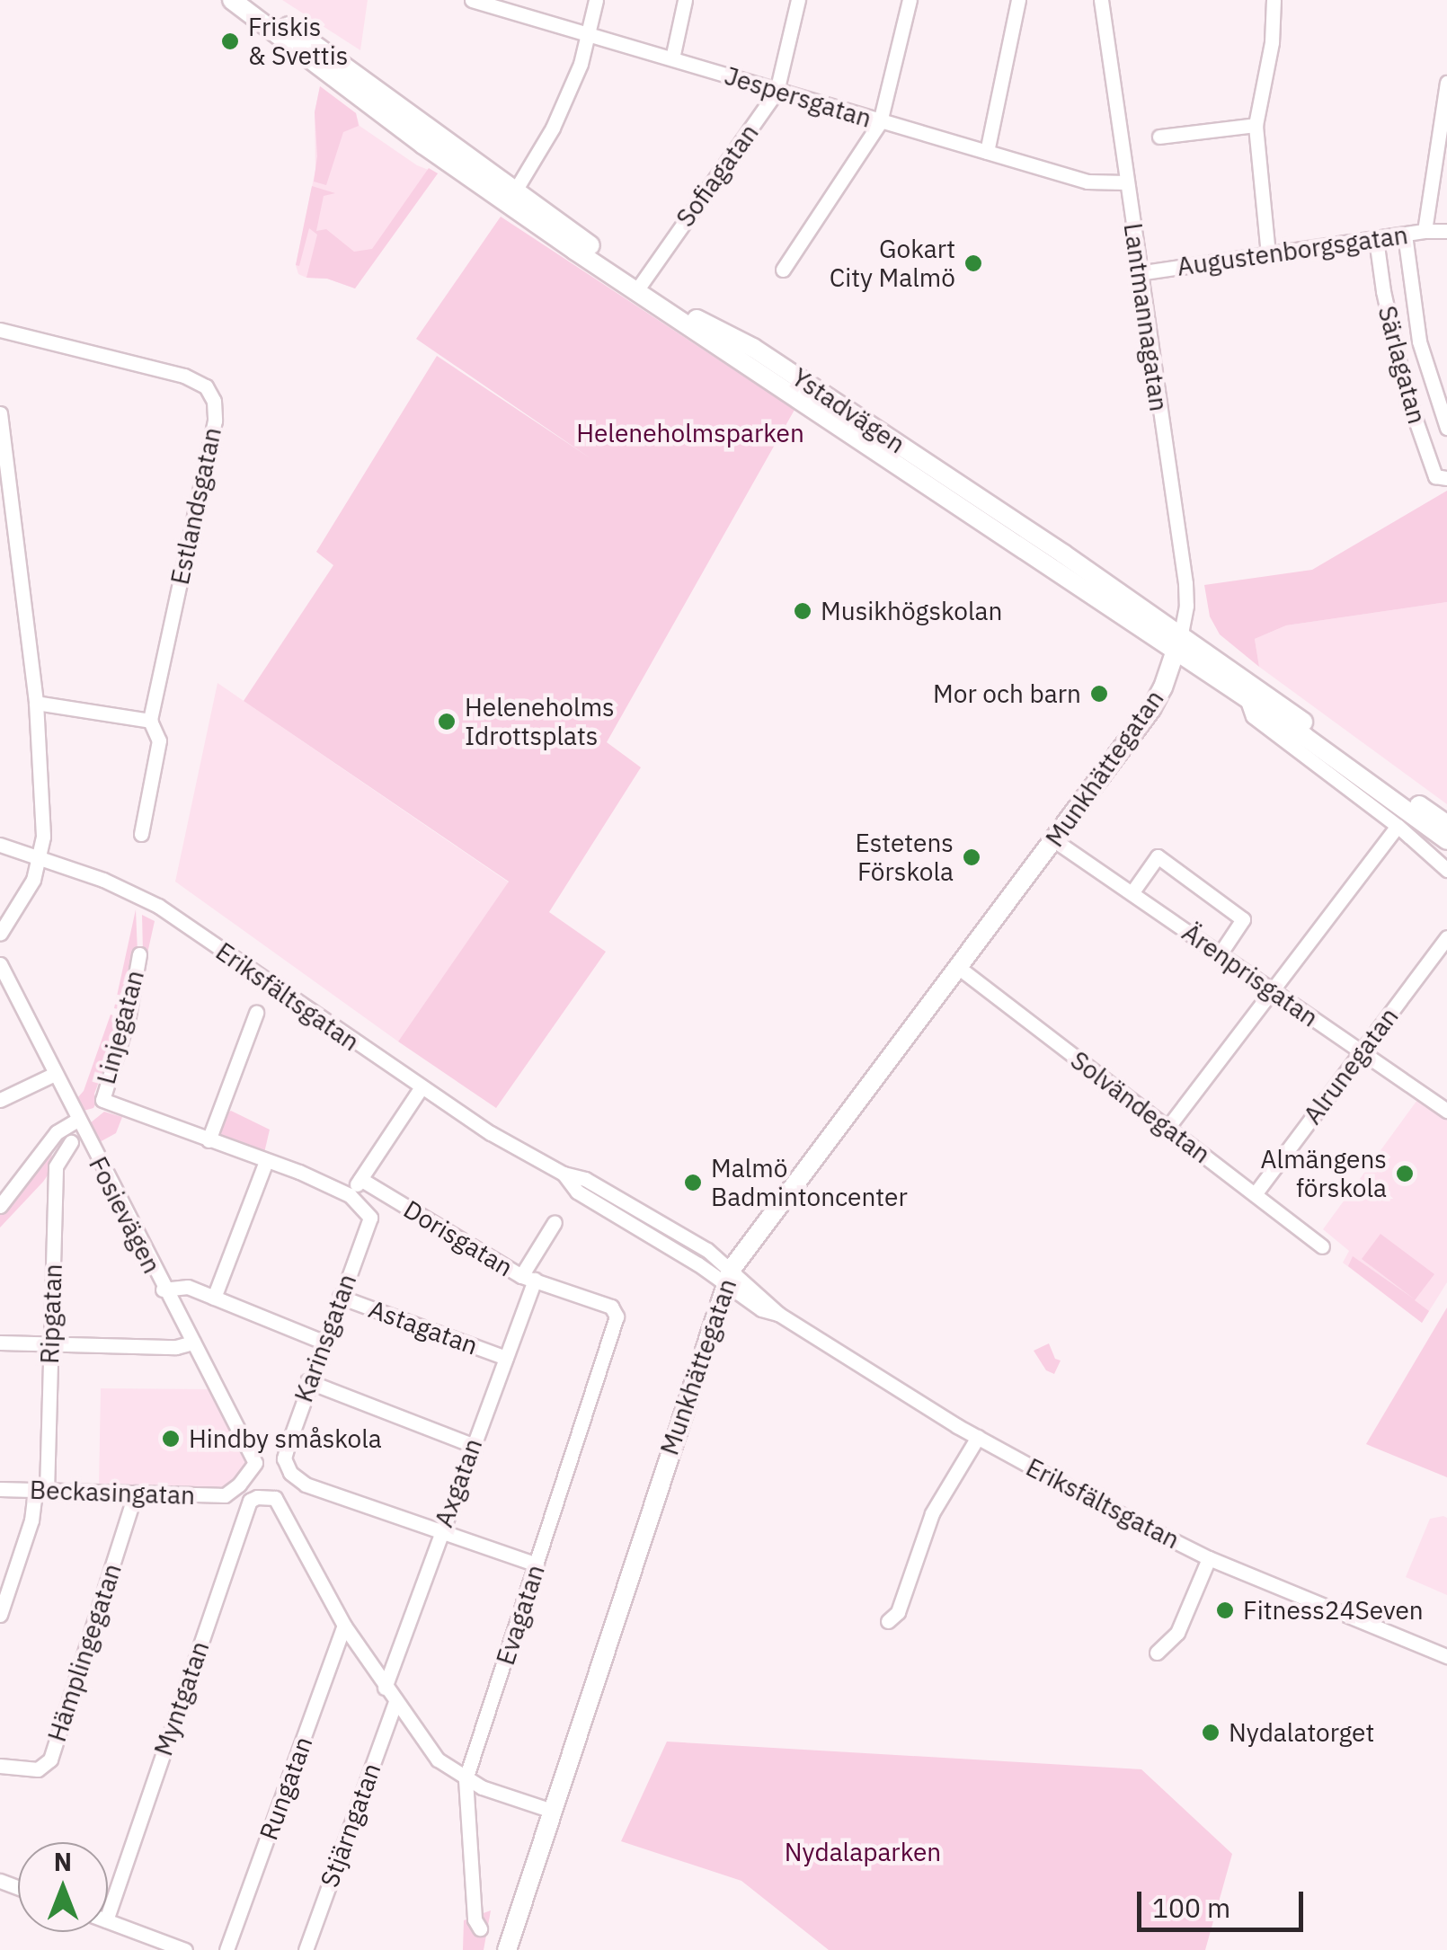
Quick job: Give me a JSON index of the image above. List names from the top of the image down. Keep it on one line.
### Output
{"streets":{"main road":["Ystadvägen","Munkhättegatan"],"street":["Jespersgatan","Sofiagatan","Augustenborgsgatan","Lantmannagatan","Särlagatan","Estlandsgatan","Ärenprisgatan","Eriksfältsgatan","Linjegatan","Alrunegatan","Solvändegatan","Fosievägen","Dorisgatan","Ripgatan","Astagatan","Karinsgatan","Axgatan","Beckasingatan","Evagatan","Hämplingegatan","Myntgatan","Rungatan","Stjärngatan"]},"crossings":[["Jespersgatan","Sofiagatan"],["Jespersgatan","Lantmannagatan"],["Sofiagatan","Ystadvägen"],["Augustenborgsgatan","Lantmannagatan"],["Augustenborgsgatan","Särlagatan"],["Lantmannagatan","Ystadvägen"],["Lantmannagatan","Munkhättegatan"],["Ystadvägen","Munkhättegatan"],["Munkhättegatan","Ärenprisgatan"],["Munkhättegatan","Eriksfältsgatan"],["Munkhättegatan","Solvändegatan"],["Ärenprisgatan","Alrunegatan"],["Alrunegatan","Solvändegatan"],["Fosievägen","Beckasingatan"],["Dorisgatan","Karinsgatan"],["Dorisgatan","Axgatan"],["Dorisgatan","Evagatan"],["Ripgatan","Beckasingatan"],["Astagatan","Karinsgatan"],["Astagatan","Axgatan"],["Karinsgatan","Axgatan"],["Beckasingatan","Hämplingegatan"],["Myntgatan","Rungatan"]],"parks":["Heleneholmsparken","Nydalaparken"],"places":["Friskis & Svettis","Gokart City Malmö","Musikhögskolan","Mor och barn","Heleneholms Idrottsplats","Estetens Förskola","Almängens förskola","Malmö Badmintoncenter","Hindby småskola","Fitness24Seven","Nydalatorget"],"scale_bar":"100 m","north":"top"}
